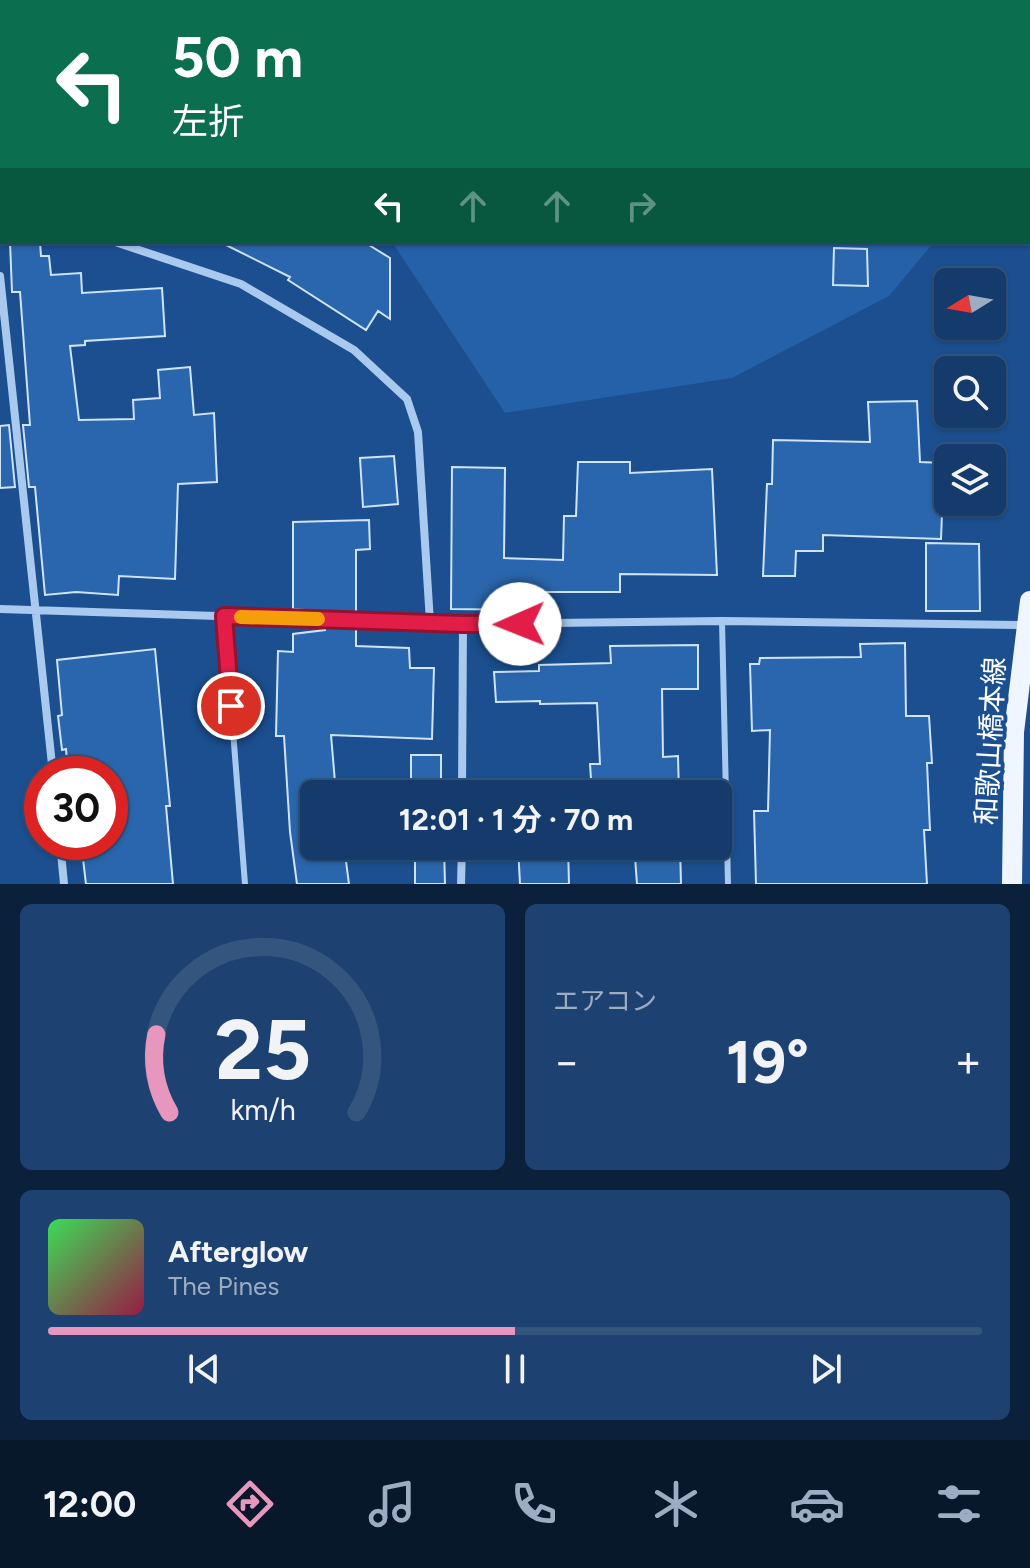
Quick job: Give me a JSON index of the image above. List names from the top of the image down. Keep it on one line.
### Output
{"streets":{"main road":["和歌山橋本線"]},"north":"left","page":{"turn":["50 m","左折"],"limit":"30","trip":"12:01 · 1 分 · 70 m","tile":"エアコン","heat":["−","19°","+"],"song":["Afterglow","The Pines"],"tabs":"12:00","gauge":["25","km/h"]}}
